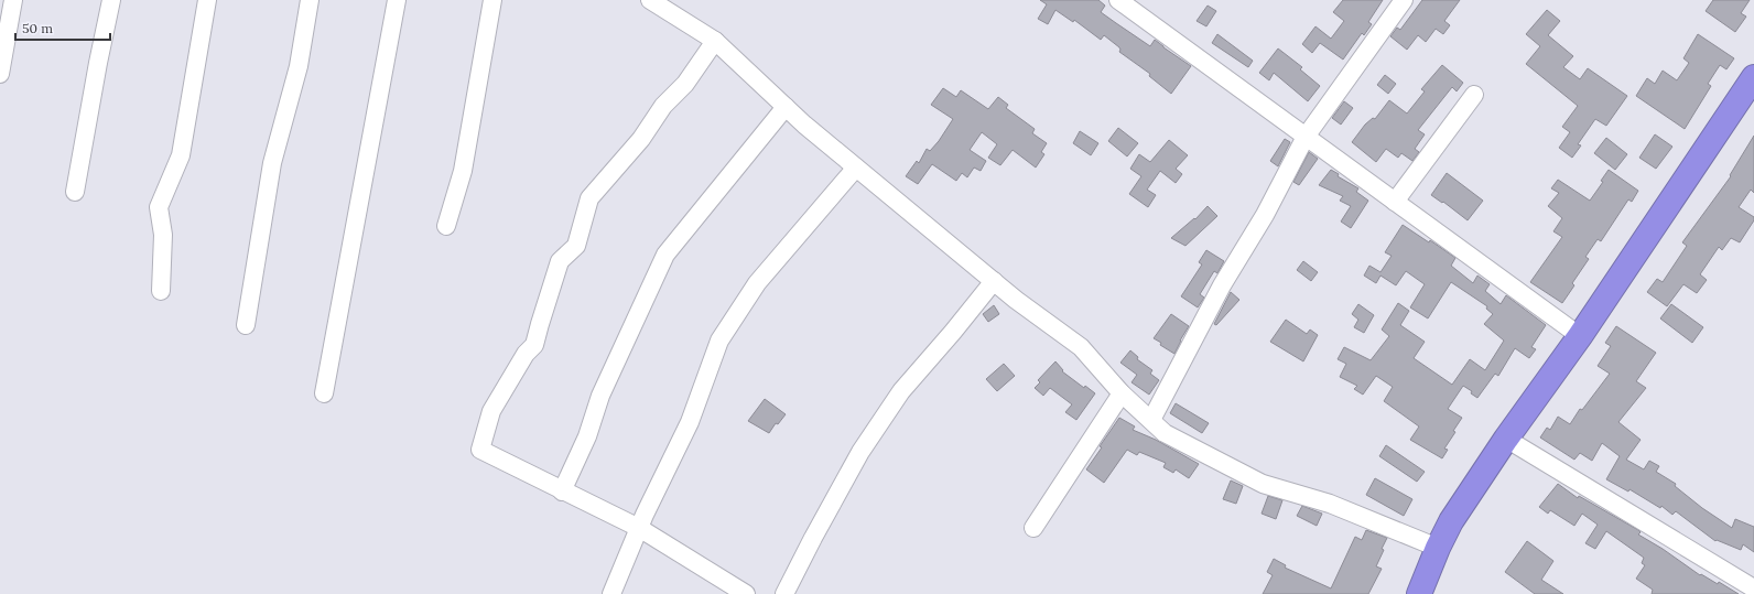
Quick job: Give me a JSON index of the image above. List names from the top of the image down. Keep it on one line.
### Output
{"scale_bar":"50 m"}
